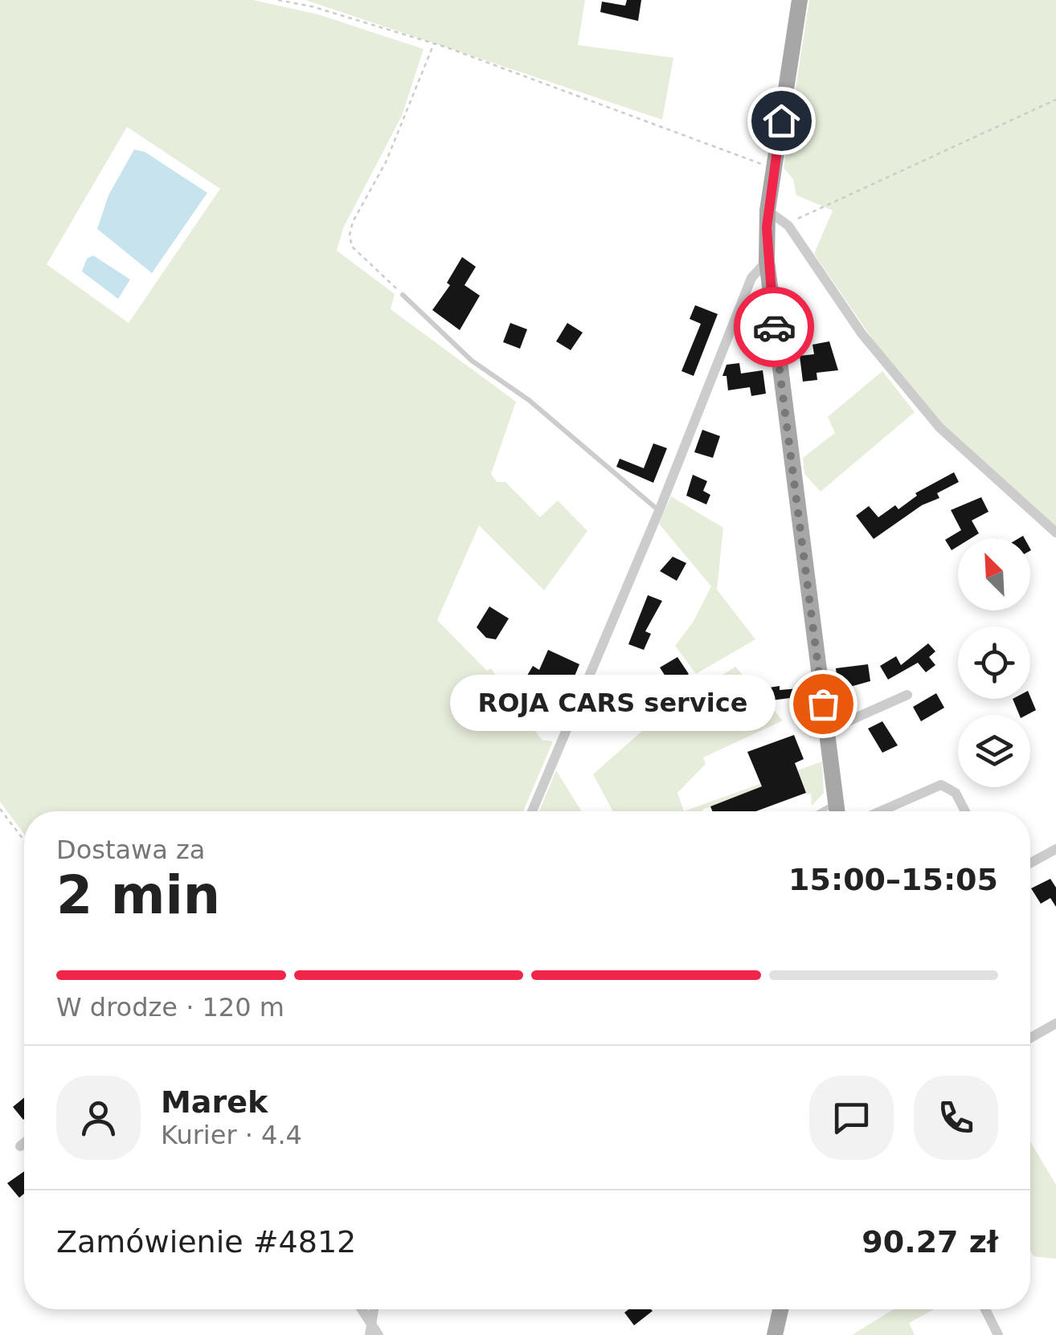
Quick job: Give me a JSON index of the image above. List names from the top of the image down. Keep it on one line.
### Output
{"places":["ROJA CARS service"],"north":"top left","page":{"bubble":"ROJA CARS service","heading":["2 min","Dostawa za","15:00–15:05"],"panel":["Marek","Kurier · 4.4","Zamówienie #4812","90.27 zł"],"bar":"W drodze · 120 m"}}
